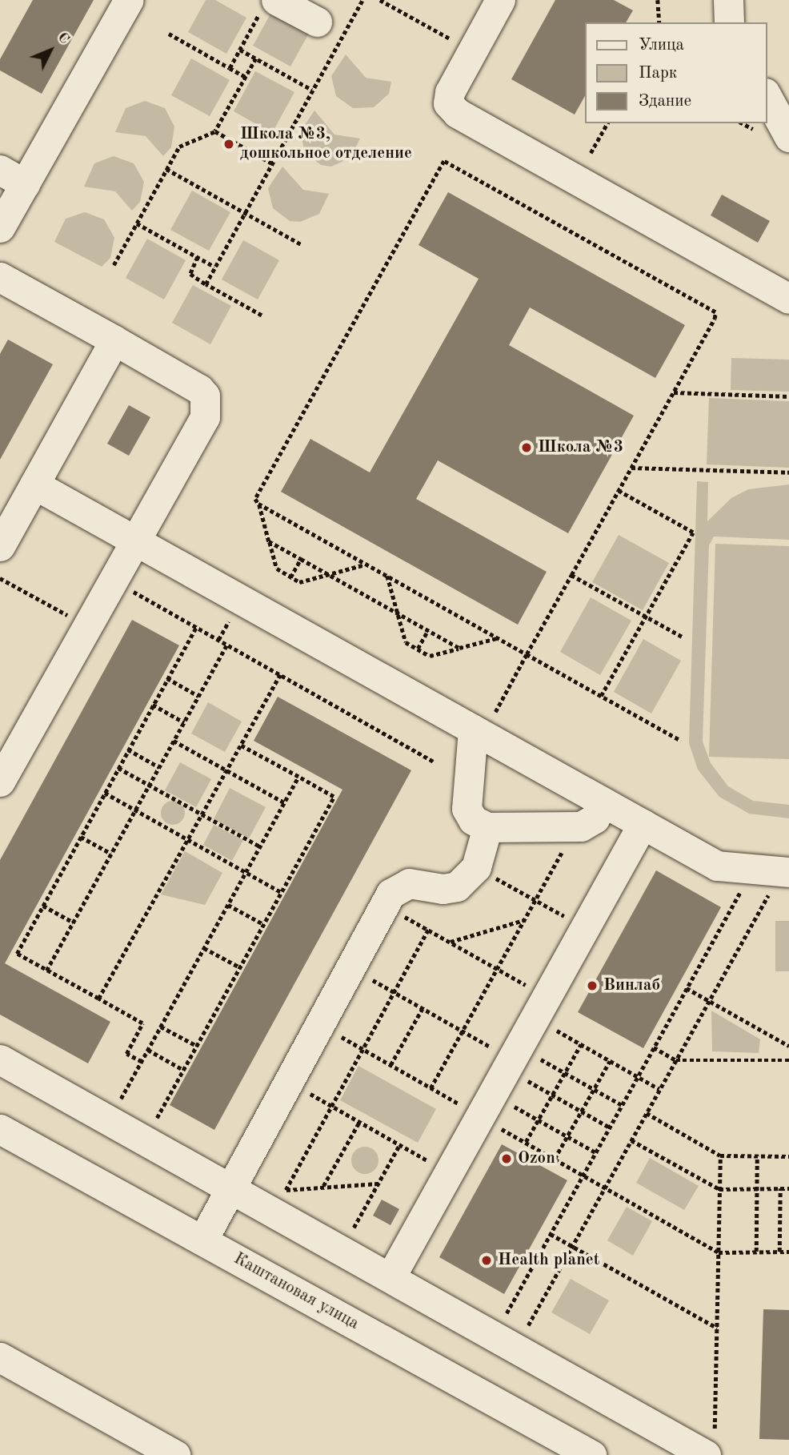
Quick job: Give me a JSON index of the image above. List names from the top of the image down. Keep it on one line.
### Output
{"streets":{"street":["Каштановая улица"]},"places":["Школа №3, дошкольное отделение","Школа №3","Винлаб","Ozon","Health planet"],"legend":["Улица","Парк","Здание"],"north":"top right"}
